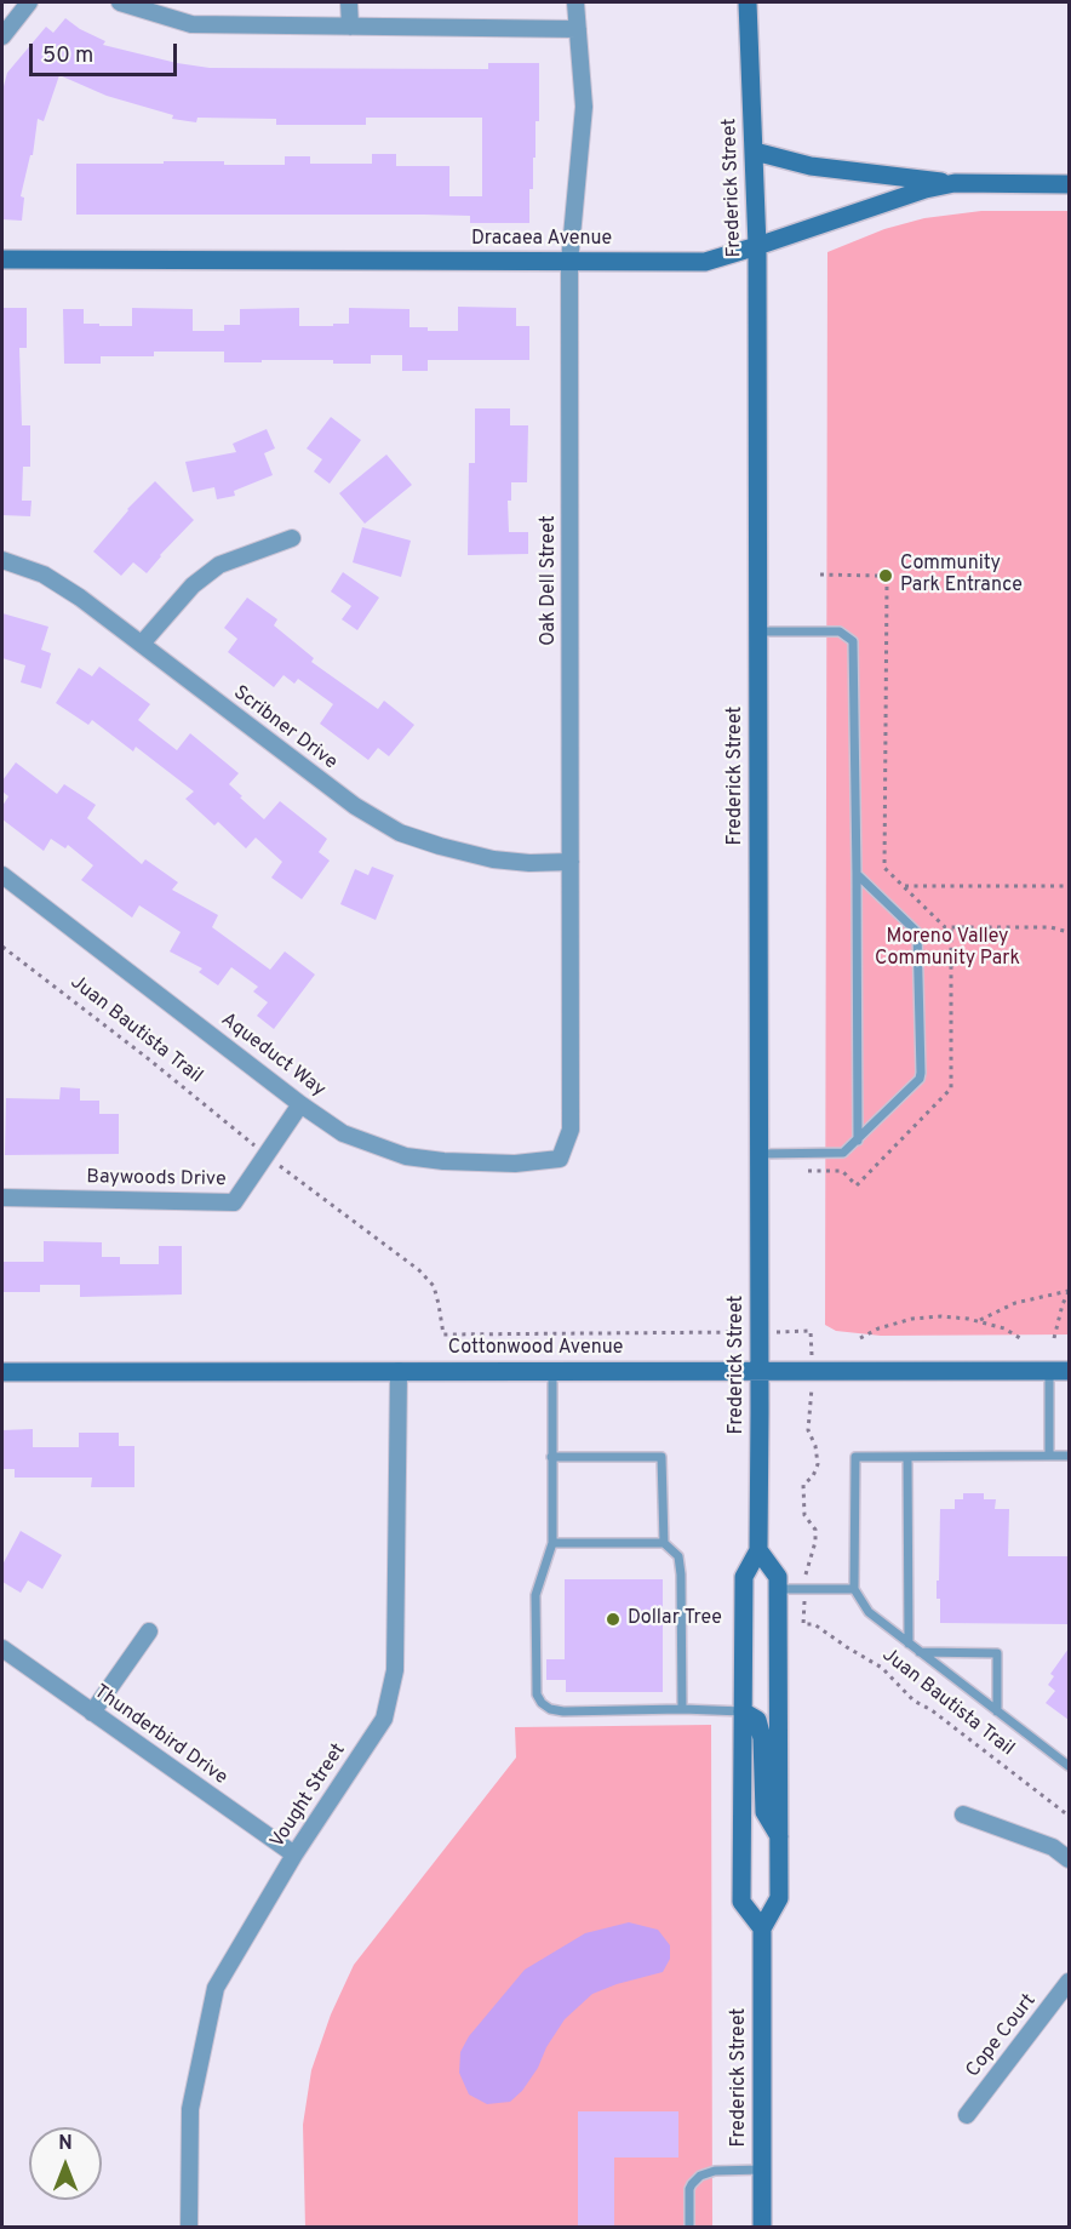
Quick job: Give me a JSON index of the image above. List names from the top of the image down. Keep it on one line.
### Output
{"streets":{"main road":["Frederick Street","Dracaea Avenue","Cottonwood Avenue"],"street":["Oak Dell Street","Scribner Drive","Aqueduct Way","Baywoods Drive","Thunderbird Drive","Vought Street","Cope Court"],"path":["Juan Bautista Trail"]},"crossings":[["Frederick Street","Dracaea Avenue"],["Frederick Street","Cottonwood Avenue"],["Dracaea Avenue","Oak Dell Street"],["Oak Dell Street","Scribner Drive"],["Oak Dell Street","Aqueduct Way"],["Aqueduct Way","Baywoods Drive"],["Cottonwood Avenue","Vought Street"],["Thunderbird Drive","Vought Street"]],"parks":["Moreno Valley Community Park"],"places":["Community Park Entrance","Dollar Tree"],"scale_bar":"50 m","north":"top"}
